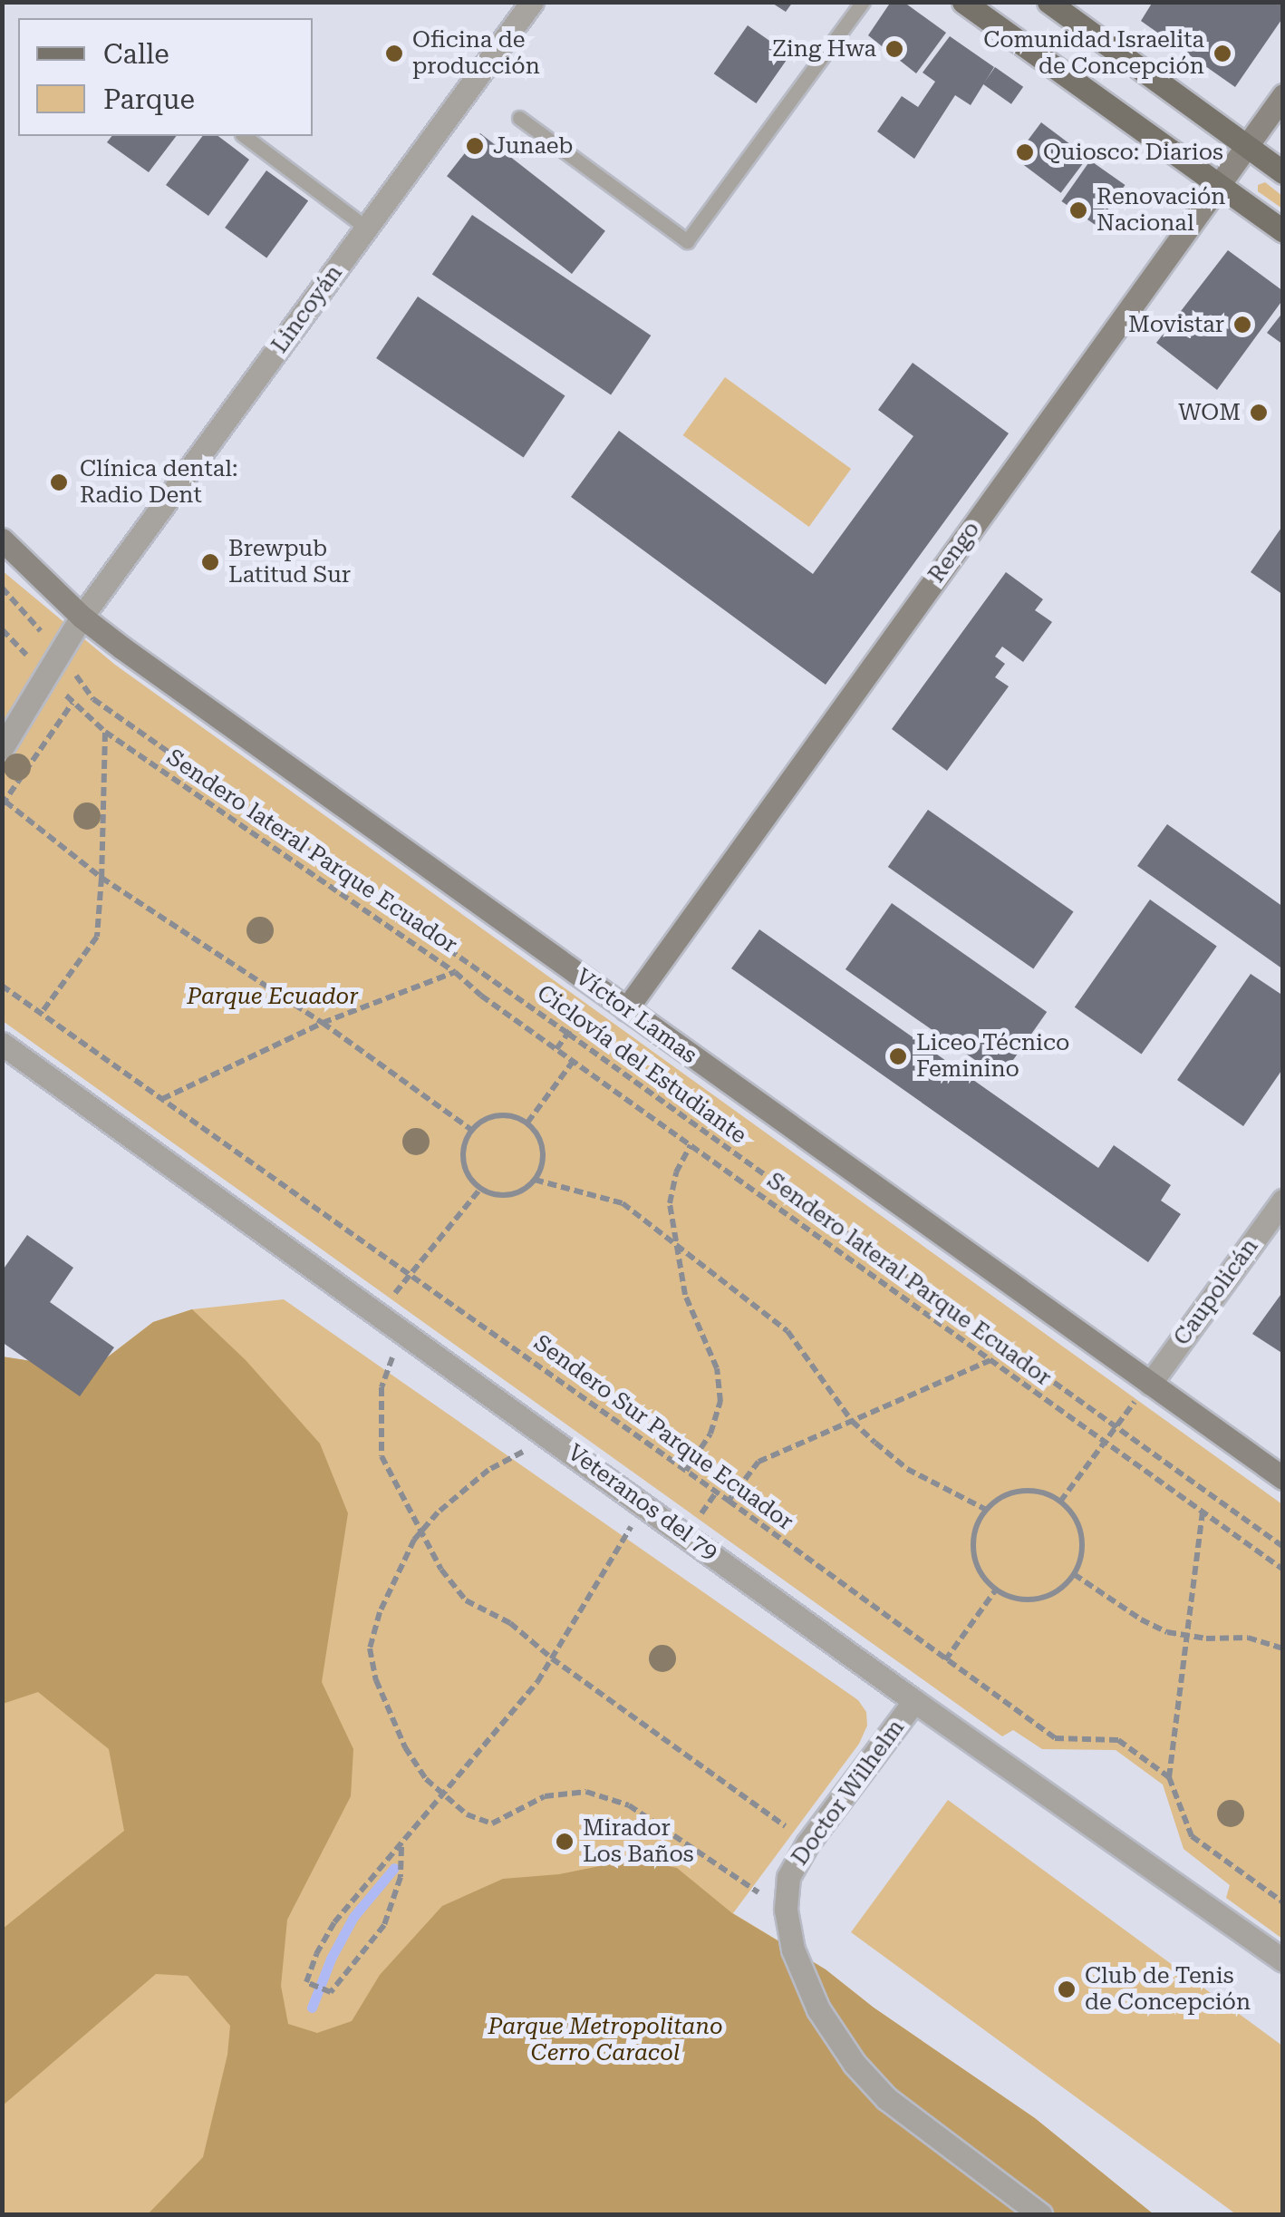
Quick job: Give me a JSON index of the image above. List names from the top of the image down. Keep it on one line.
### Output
{"streets":{"main road":["Rengo","Víctor Lamas"],"street":["Lincoyán","Caupolicán","Veteranos del 79","Doctor Wilhelm"],"path":["Sendero lateral Parque Ecuador","Ciclovía del Estudiante","Sendero Sur Parque Ecuador"]},"crossings":[["Lincoyán","Víctor Lamas"],["Lincoyán","Ciclovía del Estudiante"],["Rengo","Víctor Lamas"],["Víctor Lamas","Caupolicán"],["Veteranos del 79","Doctor Wilhelm"]],"parks":["Parque Ecuador","Parque Metropolitano Cerro Caracol"],"places":["Zing Hwa","Oficina de producción","Comunidad Israelita de Concepción","Junaeb","Quiosco: Diarios","Renovación Nacional","Movistar","WOM","Clínica dental: Radio Dent","Brewpub Latitud Sur","Liceo Técnico Feminino","Mirador Los Baños","Club de Tenis de Concepción"],"legend":["Calle","Parque"]}
